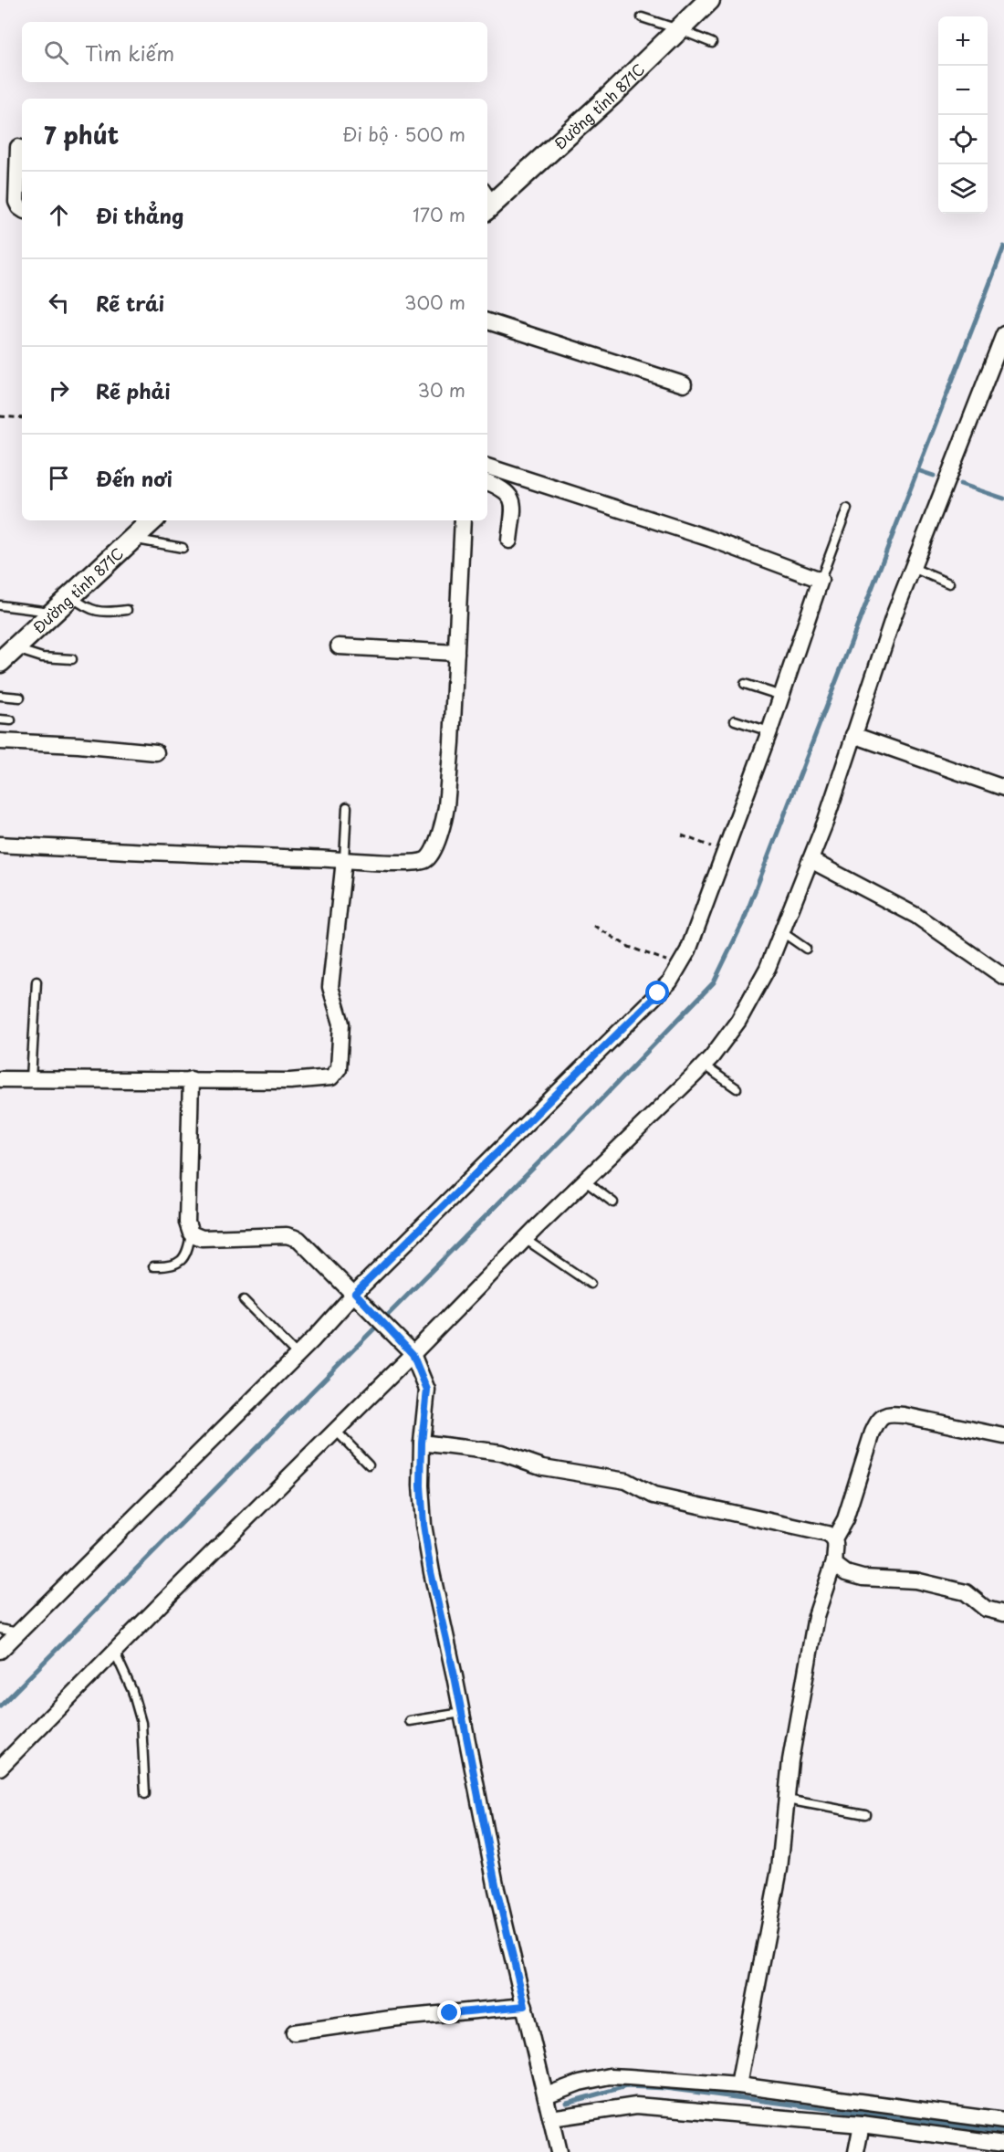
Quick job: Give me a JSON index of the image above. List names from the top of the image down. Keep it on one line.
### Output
{"streets":{"main road":["Đường tỉnh 871C"]},"page":{"map_buttons":["+","−"],"search":"Tìm kiếm","heading":["7 phút","Đi bộ · 500 m"],"list":[["Đi thẳng","170 m"],["Rẽ trái","300 m"],["Rẽ phải","30 m"],"Đến nơi"]}}
